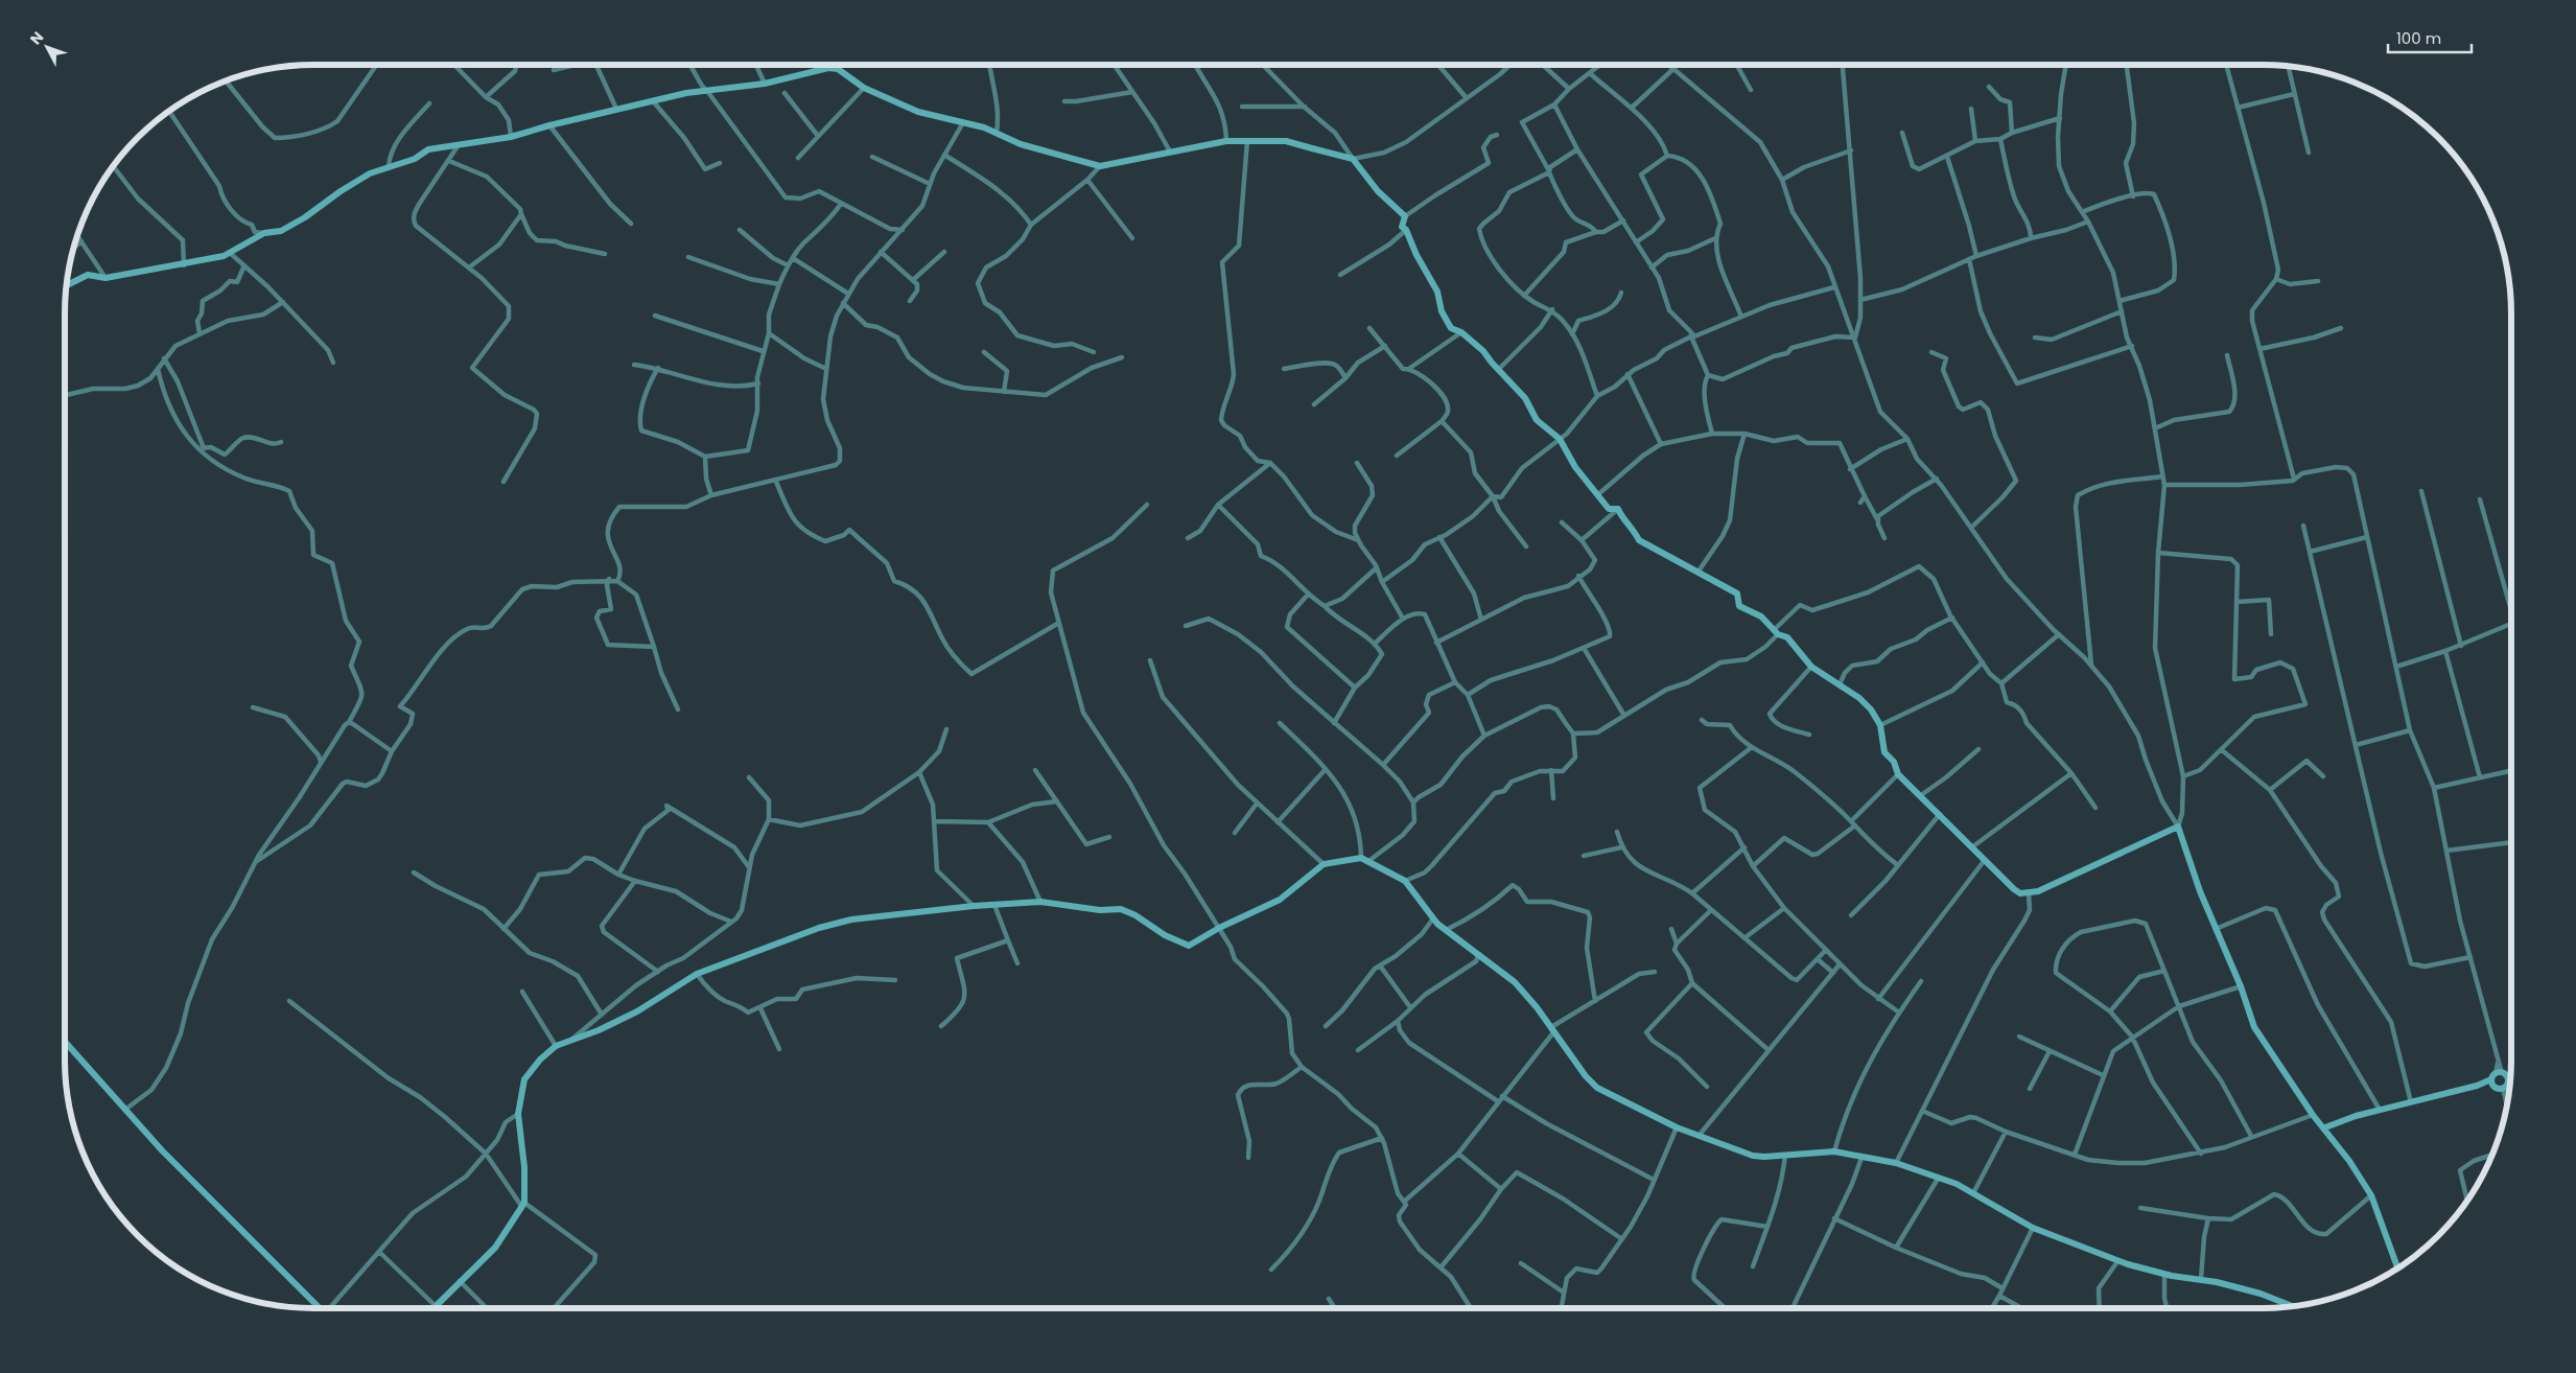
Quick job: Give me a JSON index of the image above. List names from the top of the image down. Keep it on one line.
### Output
{"scale_bar":"100 m","north":"top left"}
